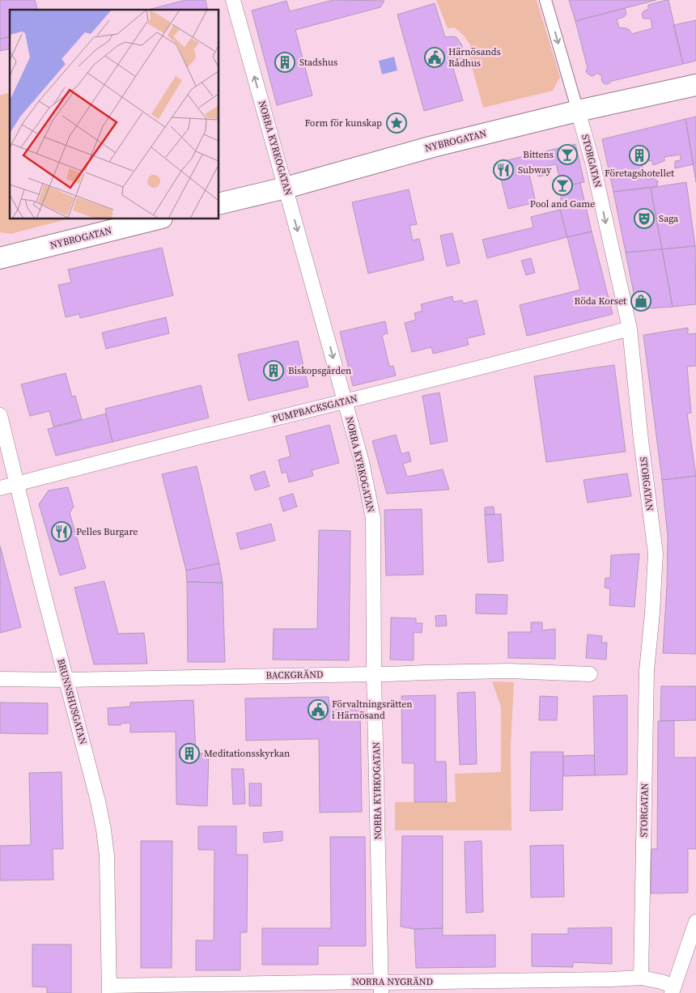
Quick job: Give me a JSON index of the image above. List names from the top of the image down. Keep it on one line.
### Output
{"streets":{"main road":["NYBROGATAN"],"street":["NORRA KYRKOGATAN","STORGATAN","PUMPBACKSGATAN","BACKGRÄND","BRUNNSHUSGATAN","NORRA NYGRÄND"]},"crossings":[["NYBROGATAN","NORRA KYRKOGATAN"],["NYBROGATAN","STORGATAN"],["NORRA KYRKOGATAN","PUMPBACKSGATAN"],["NORRA KYRKOGATAN","BACKGRÄND"],["NORRA KYRKOGATAN","NORRA NYGRÄND"],["STORGATAN","PUMPBACKSGATAN"],["STORGATAN","NORRA NYGRÄND"],["PUMPBACKSGATAN","BRUNNSHUSGATAN"],["BACKGRÄND","BRUNNSHUSGATAN"],["BRUNNSHUSGATAN","NORRA NYGRÄND"]],"places":{"public building":["Härnösands Rådhus","Förvaltningsrätten i Härnösand"],"building":["Stadshus","Företagshotellet","Biskopsgården","Meditationsskyrkan"],"place":["Form för kunskap"],"bar":["Bittens","Pool and Game"],"restaurant":["Subway","Pelles Burgare"],"theatre":["Saga"],"shop":["Röda Korset"]}}
